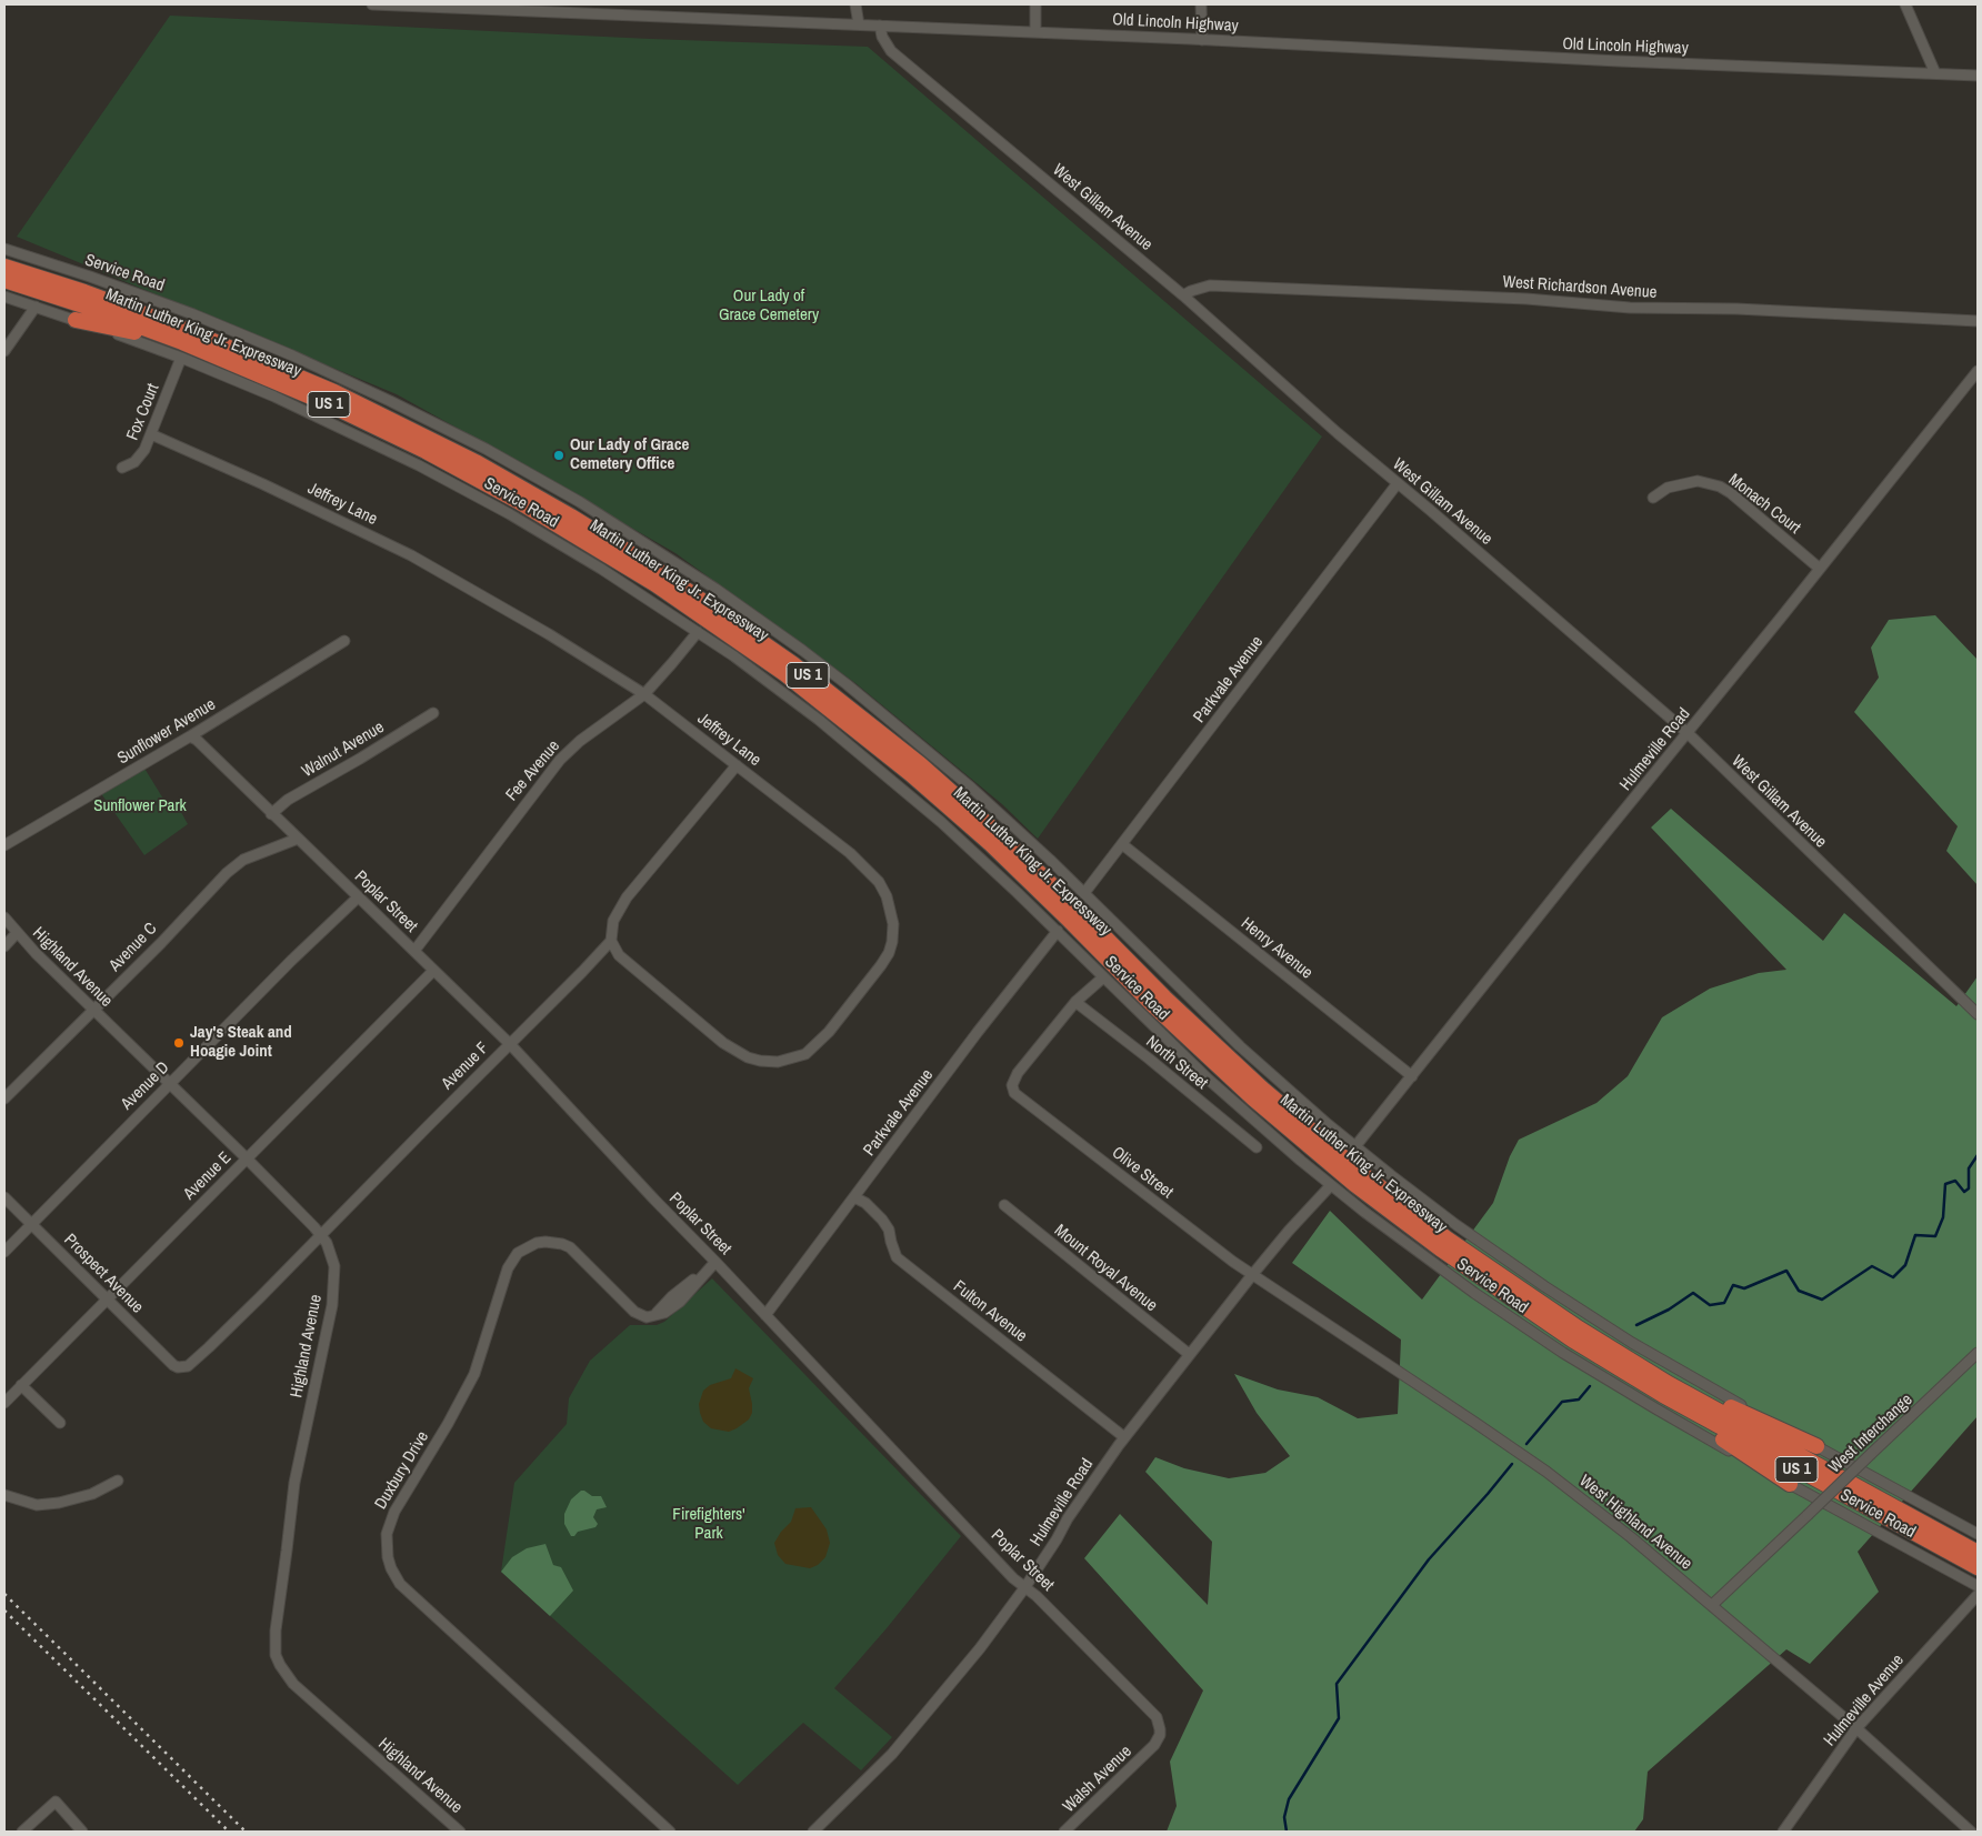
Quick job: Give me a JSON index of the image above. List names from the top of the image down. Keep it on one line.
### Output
{"streets":{"highway":["Martin Luther King Jr. Expressway","US 1"],"street":["Old Lincoln Highway","West Gillam Avenue","Service Road","West Richardson Avenue","Fox Court","Jeffrey Lane","Monach Court","Parkvale Avenue","Sunflower Avenue","Walnut Avenue","Hulmeville Road","Fee Avenue","Poplar Street","Avenue C","Henry Avenue","Highland Avenue","North Street","Avenue F","Avenue D","Olive Street","Avenue E","Mount Royal Avenue","Prospect Avenue","Fulton Avenue","West Interchange","Duxbury Drive","West Highland Avenue","Hulmeville Avenue","Walsh Avenue"]},"crossings":[["Old Lincoln Highway","West Gillam Avenue"],["West Gillam Avenue","West Richardson Avenue"],["West Gillam Avenue","Parkvale Avenue"],["West Gillam Avenue","Hulmeville Road"],["Service Road","Fox Court"],["Service Road","Parkvale Avenue"],["Service Road","Hulmeville Road"],["Service Road","Fee Avenue"],["Fox Court","Jeffrey Lane"],["Jeffrey Lane","Fee Avenue"],["Jeffrey Lane","Avenue F"],["Monach Court","Hulmeville Road"],["Parkvale Avenue","Poplar Street"],["Parkvale Avenue","Henry Avenue"],["Parkvale Avenue","Fulton Avenue"],["Sunflower Avenue","Poplar Street"],["Walnut Avenue","Poplar Street"],["Hulmeville Road","Poplar Street"],["Hulmeville Road","Henry Avenue"],["Hulmeville Road","Olive Street"],["Hulmeville Road","Mount Royal Avenue"],["Hulmeville Road","Fulton Avenue"],["Hulmeville Road","West Highland Avenue"],["Fee Avenue","Poplar Street"],["Poplar Street","Avenue C"],["Poplar Street","Avenue F"],["Poplar Street","Avenue D"],["Poplar Street","Avenue E"],["Poplar Street","Duxbury Drive"],["Poplar Street","Walsh Avenue"],["Avenue C","Highland Avenue"],["Highland Avenue","Avenue F"],["Highland Avenue","Avenue D"],["Highland Avenue","Avenue E"],["North Street","Olive Street"],["Avenue F","Prospect Avenue"],["Avenue D","Prospect Avenue"],["Olive Street","West Highland Avenue"],["Avenue E","Prospect Avenue"],["West Interchange","West Highland Avenue"],["West Highland Avenue","Hulmeville Avenue"]],"parks":["Our Lady of Grace Cemetery","Sunflower Park","Firefighters' Park"],"places":["Our Lady of Grace Cemetery Office","Jay's Steak and Hoagie Joint"]}
